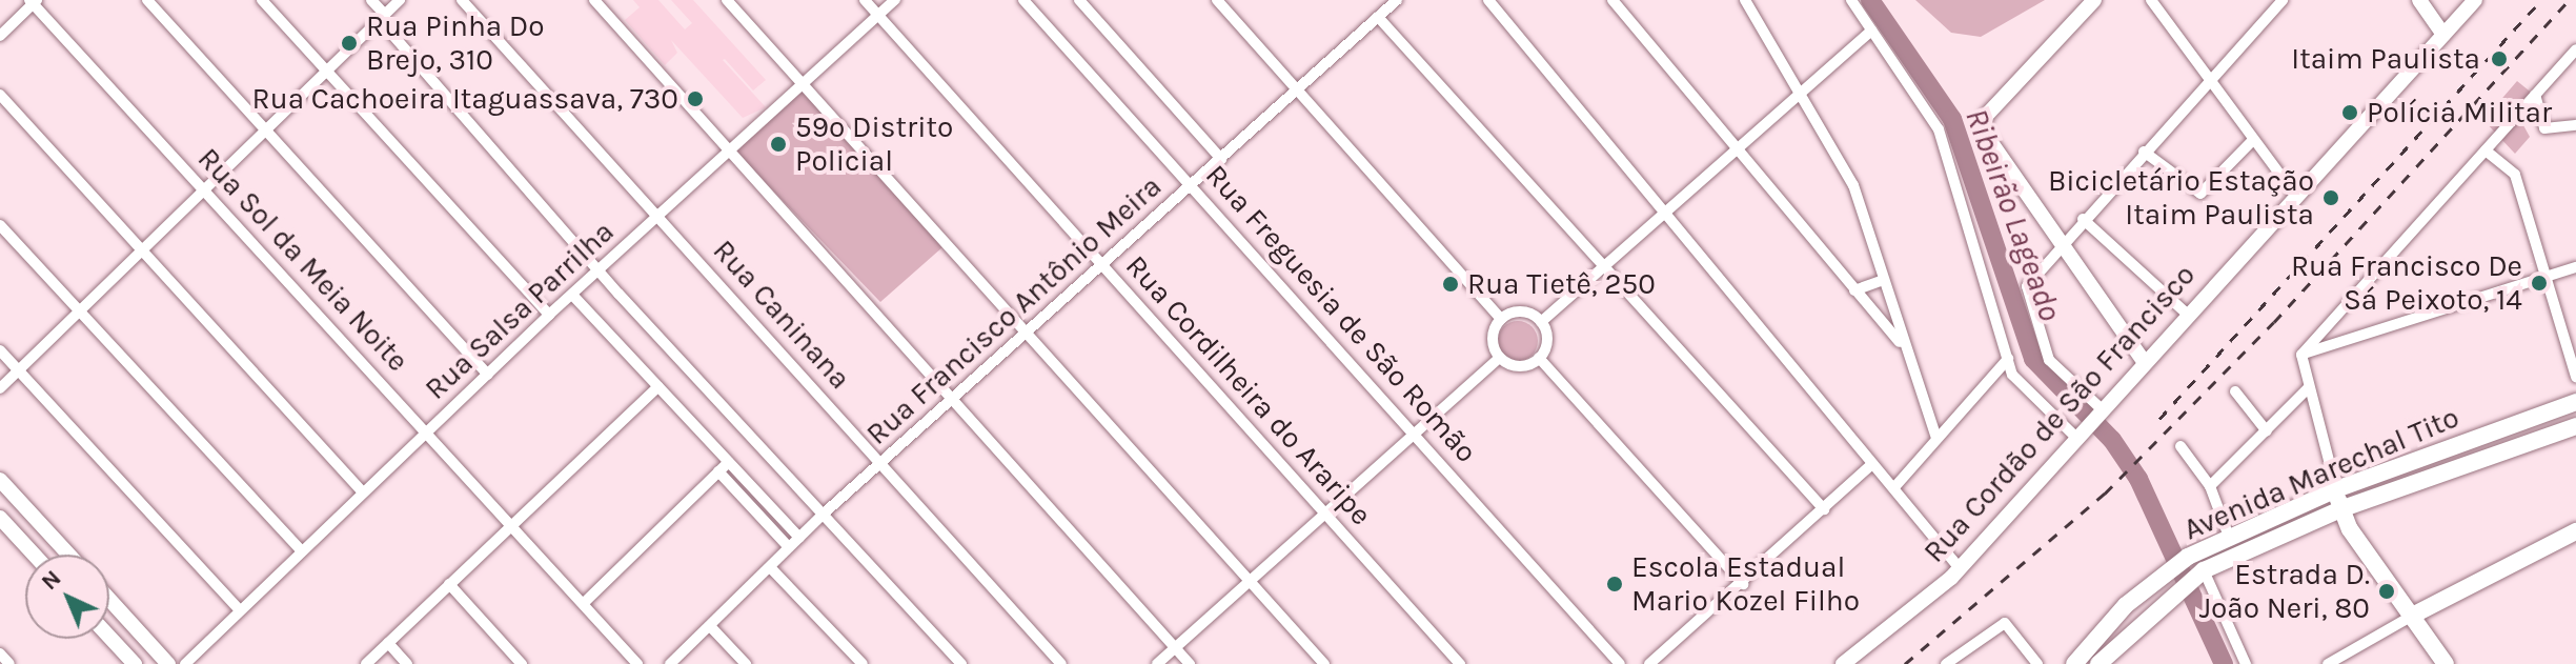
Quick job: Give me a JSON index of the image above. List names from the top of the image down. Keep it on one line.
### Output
{"streets":{"main road":["Avenida Marechal Tito"],"street":["Rua Sol da Meia Noite","Rua Salsa Parrilha","Rua Francisco Antônio Meira","Rua Freguesia de São Romão","Rua Caninana","Rua Cordilheira do Araripe","Rua Cordão de São Francisco"]},"crossings":[["Rua Sol da Meia Noite","Rua Salsa Parrilha"],["Rua Salsa Parrilha","Rua Caninana"],["Rua Salsa Parrilha","Rua Cordilheira do Araripe"],["Rua Francisco Antônio Meira","Rua Freguesia de São Romão"],["Rua Francisco Antônio Meira","Rua Caninana"],["Rua Francisco Antônio Meira","Rua Cordilheira do Araripe"]],"water":["Ribeirão Lageado"],"places":["Rua Pinha Do Brejo, 310","Itaim Paulista","Rua Cachoeira Itaguassava, 730","Polícia Militar","59º Distrito Policial","Bicicletário Estação Itaim Paulista","Rua Francisco De Sá Peixoto, 14","Rua Tietê, 250","Escola Estadual Mario Kozel Filho","Estrada D. João Neri, 80"],"north":"top left"}
